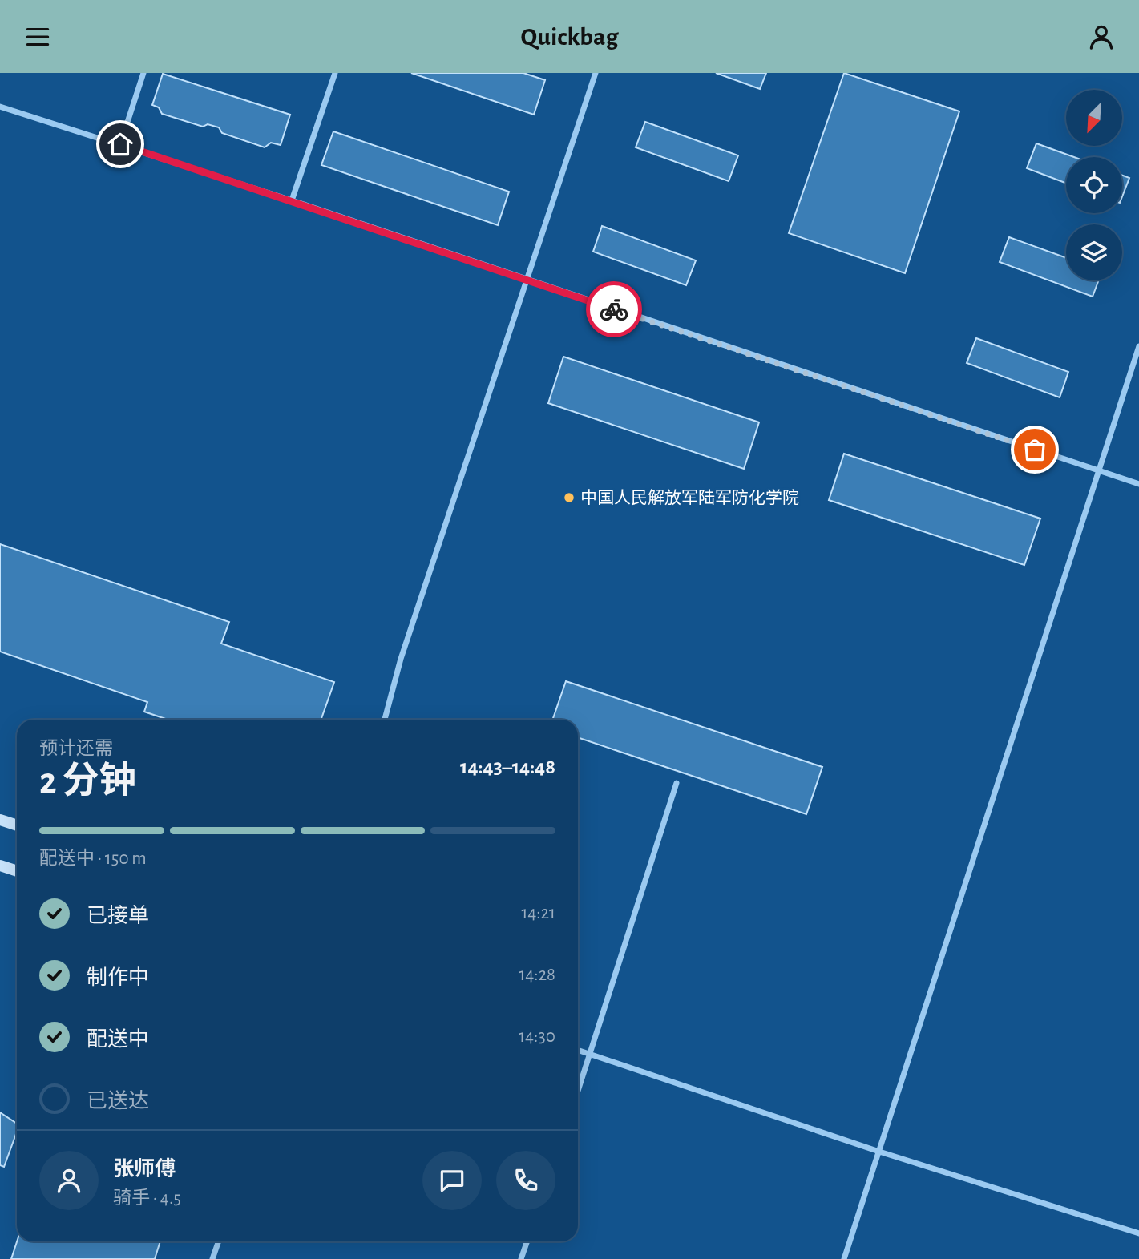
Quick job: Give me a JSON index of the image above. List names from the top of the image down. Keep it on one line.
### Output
{"places":["中国人民解放军陆军防化学院"],"north":"bottom left","page":{"header":"Quickbag","heading":["2 分钟","预计还需","14:43–14:48"],"panel":["张师傅","骑手 · 4.5"],"bar":"配送中 · 150 m","list":[["已接单","14:21"],["制作中","14:28"],["配送中","14:30"],"已送达"]}}
